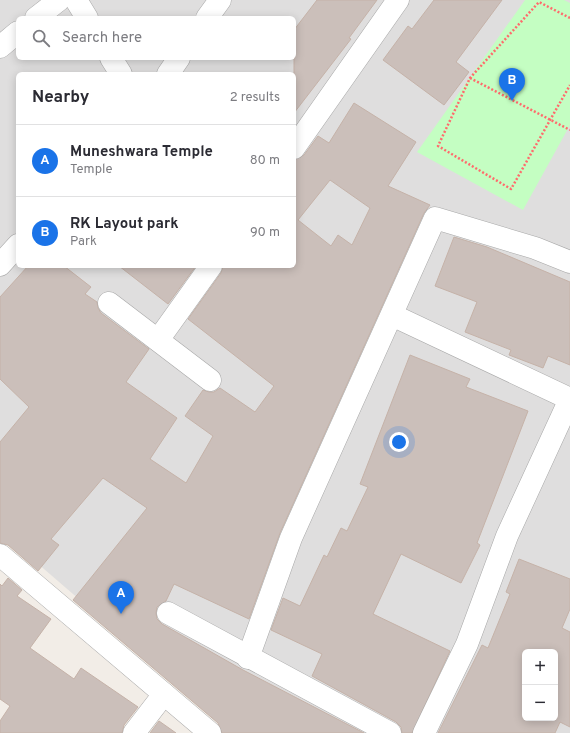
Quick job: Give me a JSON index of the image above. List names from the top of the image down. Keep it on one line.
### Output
{"page":{"search":"Search here","pins":["B","A"],"heading":["Nearby","2 results"],"list":[{"mark":"A","name":"Muneshwara Temple","note":"Temple","value":"80 m"},{"mark":"B","name":"RK Layout park","note":"Park","value":"90 m"}],"map_buttons":["+","−"]}}
